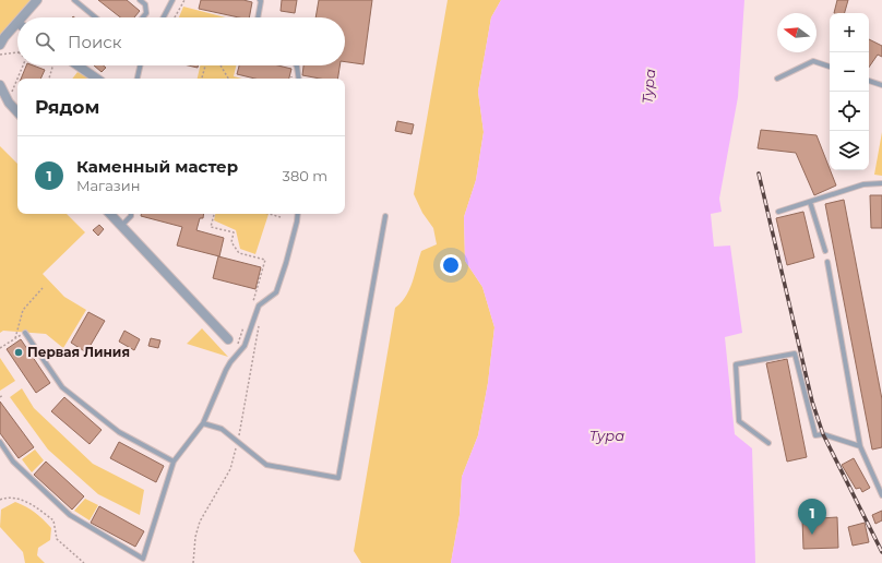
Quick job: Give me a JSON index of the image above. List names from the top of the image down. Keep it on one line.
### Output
{"water":["Тура"],"places":["Первая Линия"],"north":"left","page":{"map_buttons":["+","−"],"search":"Поиск","heading":"Рядом","list":[{"mark":"1","name":"Каменный мастер","note":"Магазин","value":"380 m"}],"pins":"1"}}
